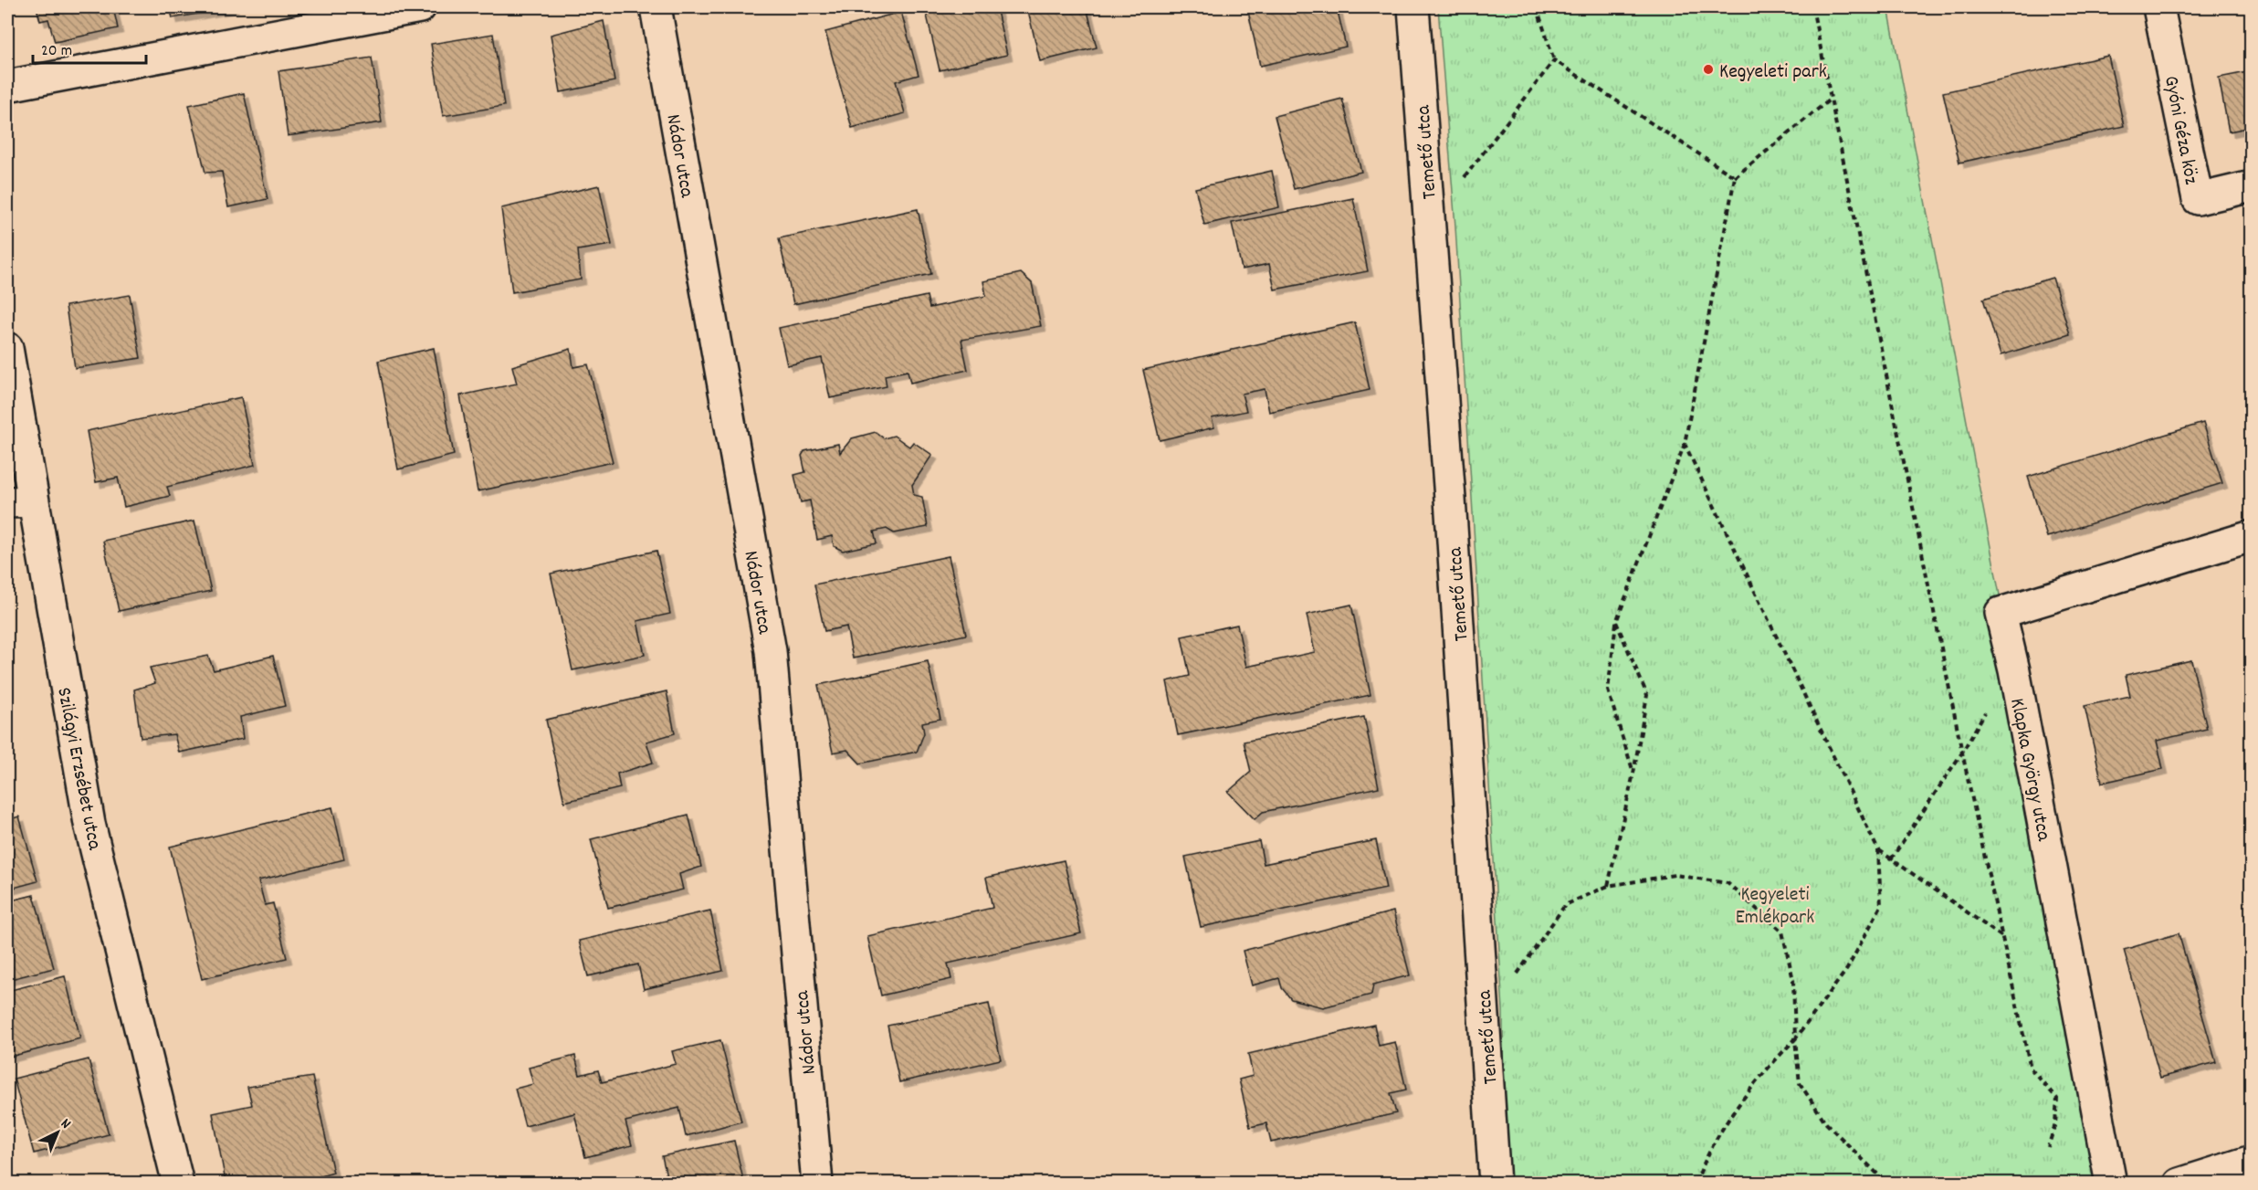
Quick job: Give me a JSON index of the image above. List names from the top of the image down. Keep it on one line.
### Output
{"streets":{"street":["Gyóni Géza köz","Temető utca","Nádor utca","Szilágyi Erzsébet utca","Klapka György utca"]},"parks":["Kegyeleti Emlékpark"],"places":["Kegyeleti park"],"scale_bar":"20 m","north":"top right"}
